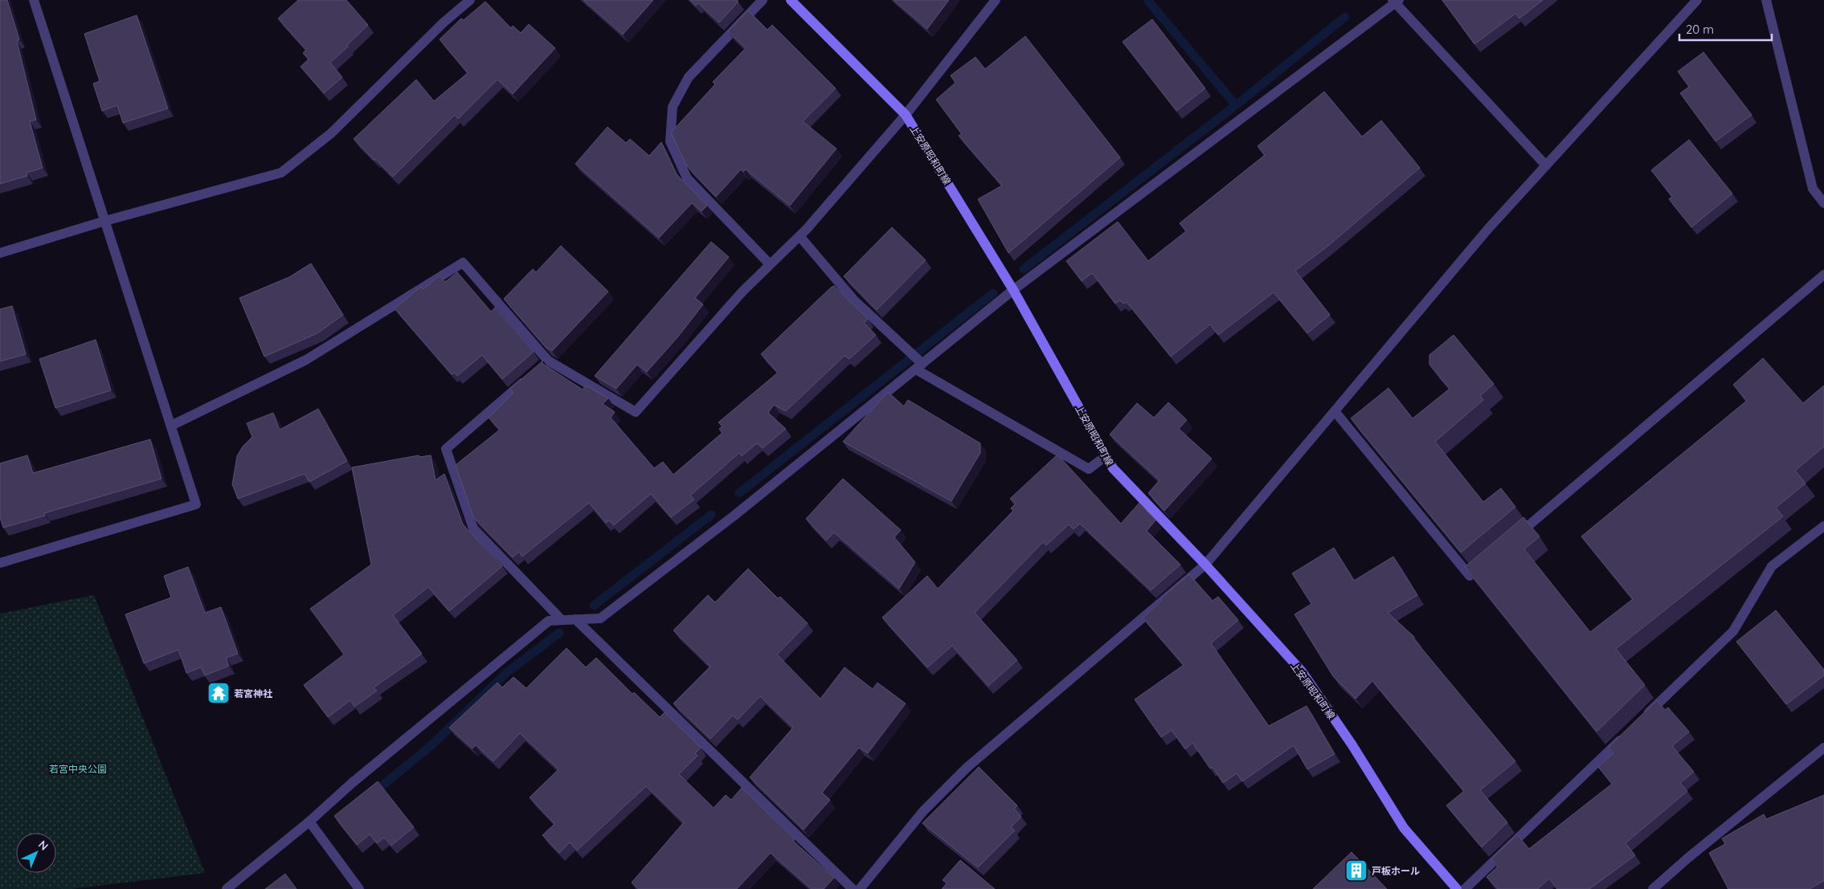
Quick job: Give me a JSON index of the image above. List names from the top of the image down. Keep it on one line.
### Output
{"streets":{"main road":["上安原昭和町線"]},"parks":["若宮中央公園"],"places":{"temple":["若宮神社"],"building":["戸板ホール"]},"scale_bar":"20 m","north":"top right"}
